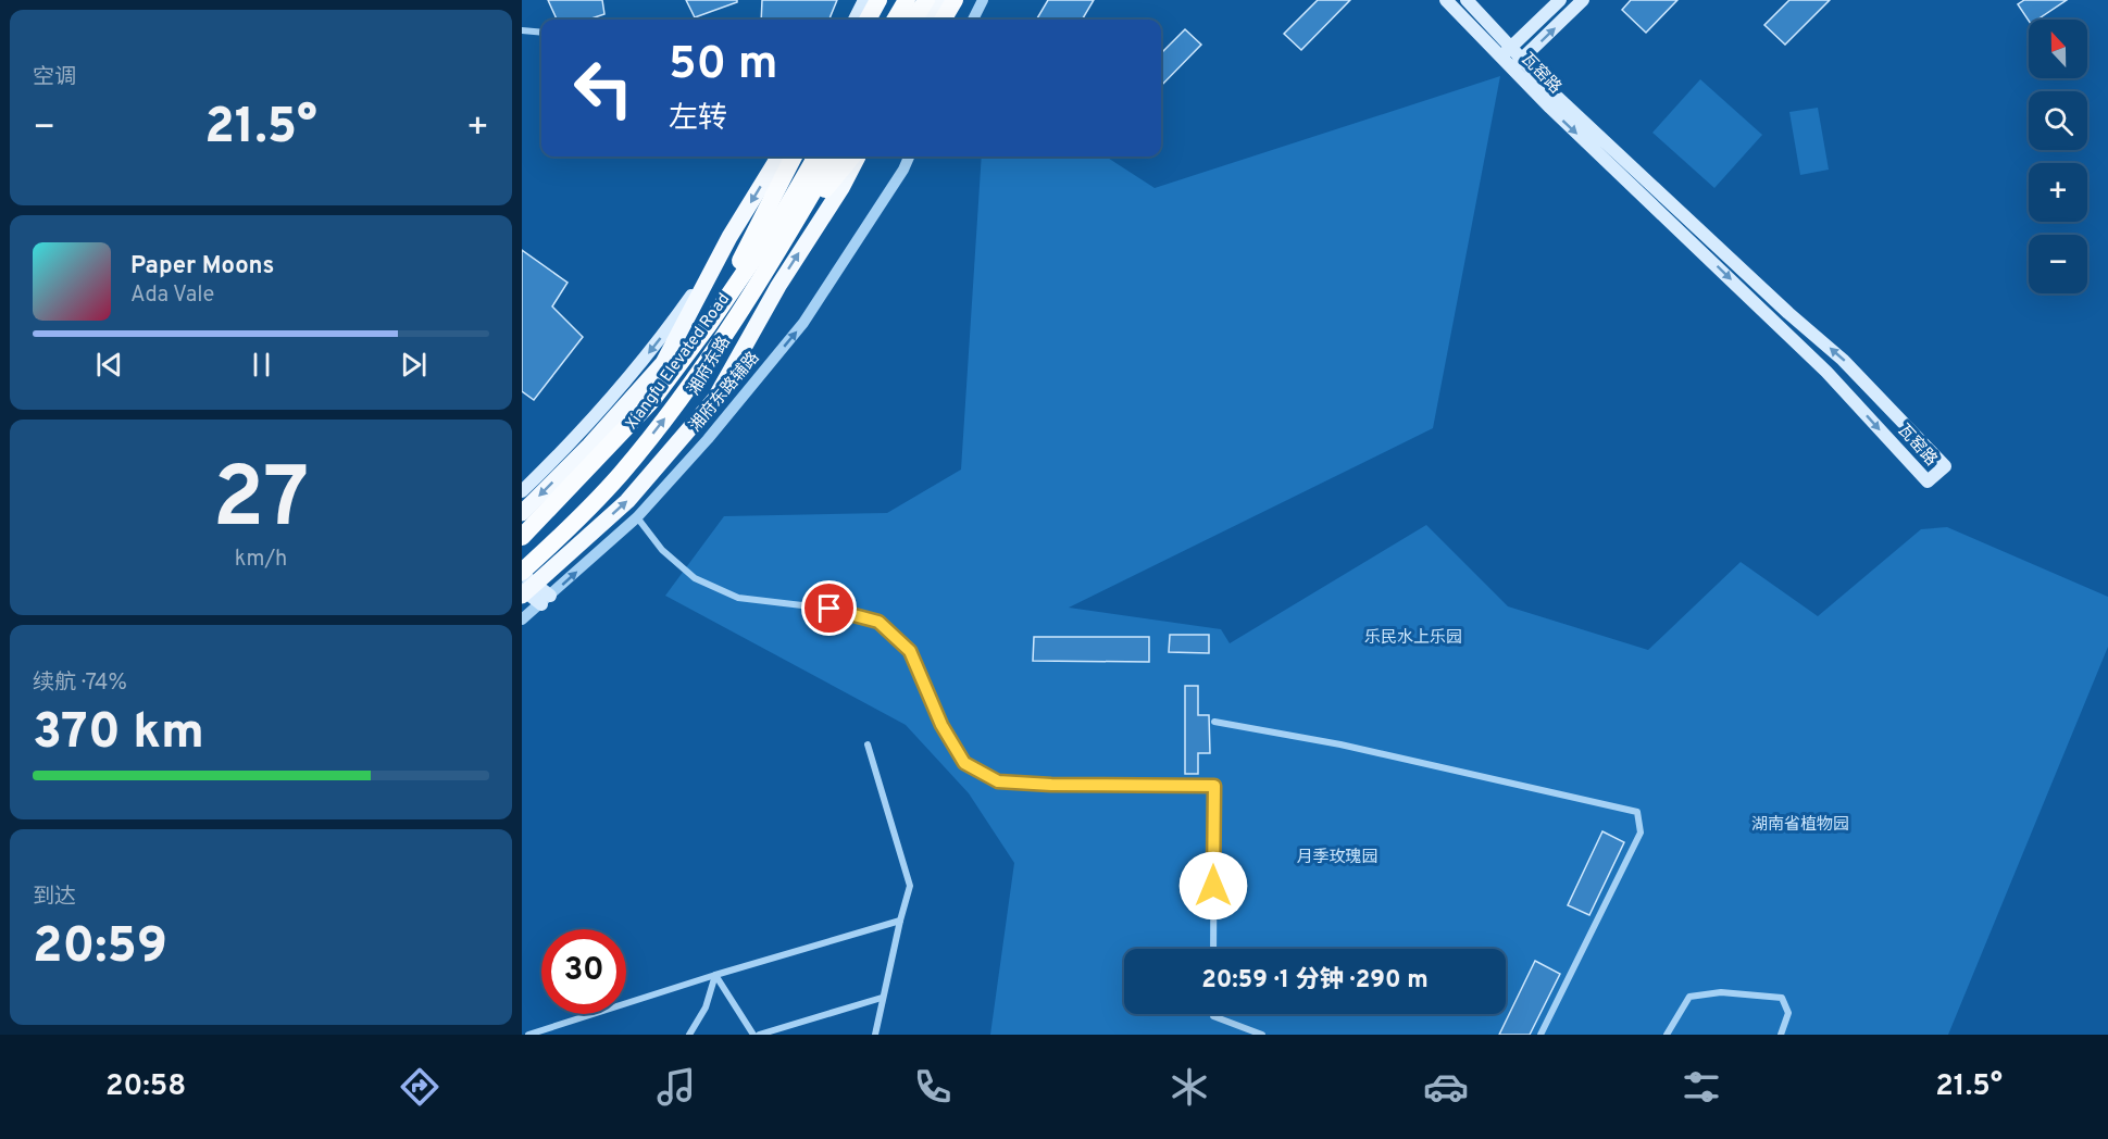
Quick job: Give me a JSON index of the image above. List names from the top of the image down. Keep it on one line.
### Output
{"streets":{"highway":["Xiangfu Elevated Road"],"main road":["瓦窑路","湘府东路"],"street":["湘府东路辅路"]},"crossings":[["Xiangfu Elevated Road","湘府东路"]],"one_way":["湘府东路辅路"],"parks":["乐民水上乐园","湖南省植物园","月季玫瑰园"],"north":"top","page":{"tile":["空调",["27","km/h"],["续航 · 74%","370 km"],["到达","20:59"]],"map_buttons":["+","−"],"turn":["50 m","左转"],"heat":["−","21.5°","+"],"song":["Paper Moons","Ada Vale"],"limit":"30","trip":"20:59 · 1 分钟 · 290 m","tabs":["20:58","21.5°"]}}
